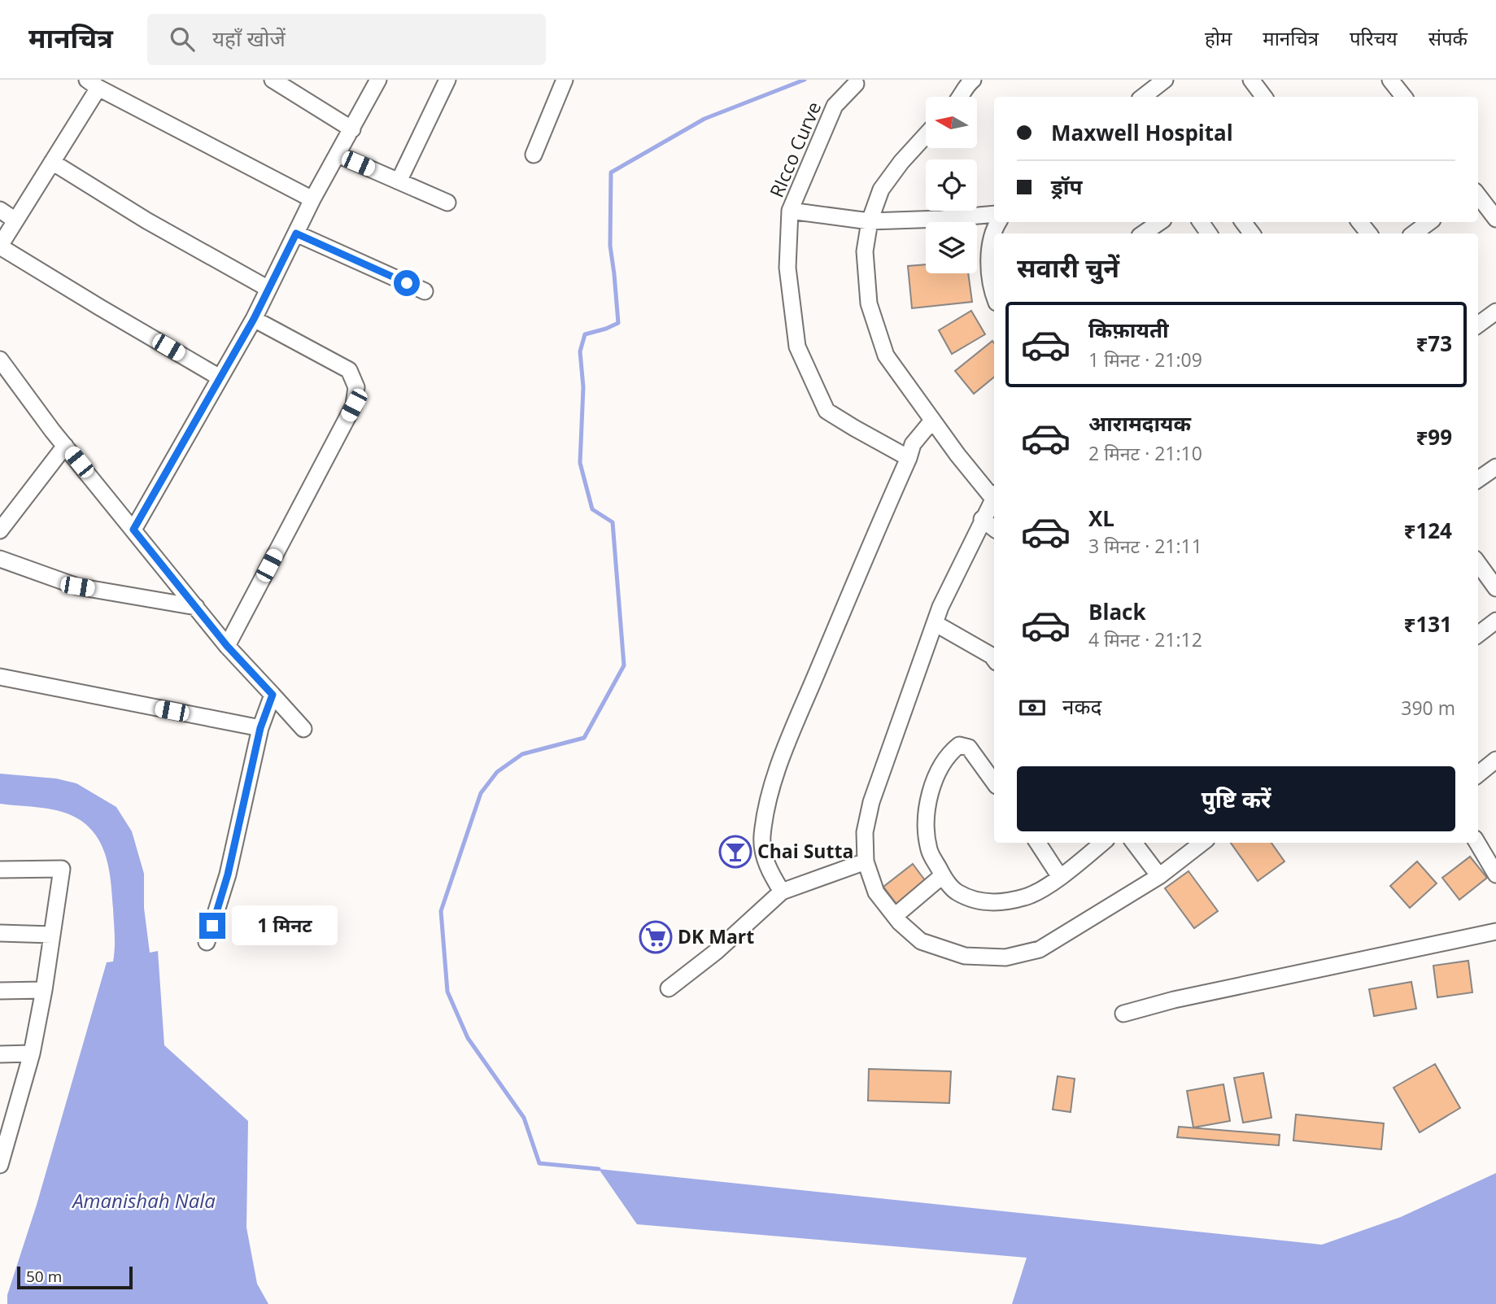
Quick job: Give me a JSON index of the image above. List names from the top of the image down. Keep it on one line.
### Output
{"streets":{"street":["RIcco Curve"]},"water":["Amanishah Nala"],"places":{"bar":["Chai Sutta"],"supermarket":["DK Mart"]},"scale_bar":"50 m","north":"left","page":{"header":"मानचित्र","search":"यहाँ खोजें","nav":["होम","मानचित्र","परिचय","संपर्क"],"banner":["Maxwell Hospital","ड्रॉप"],"heading":"सवारी चुनें","list":[{"name":"किफ़ायती","note":"1 मिनट · 21:09","value":"₹73"},{"name":"आरामदायक","note":"2 मिनट · 21:10","value":"₹99"},{"name":"XL","note":"3 मिनट · 21:11","value":"₹124"},{"name":"Black","note":"4 मिनट · 21:12","value":"₹131"}],"pay":["नकद","390 m"],"buttons":"पुष्टि करें","bubble":"1 मिनट","scale":"50 m"}}
